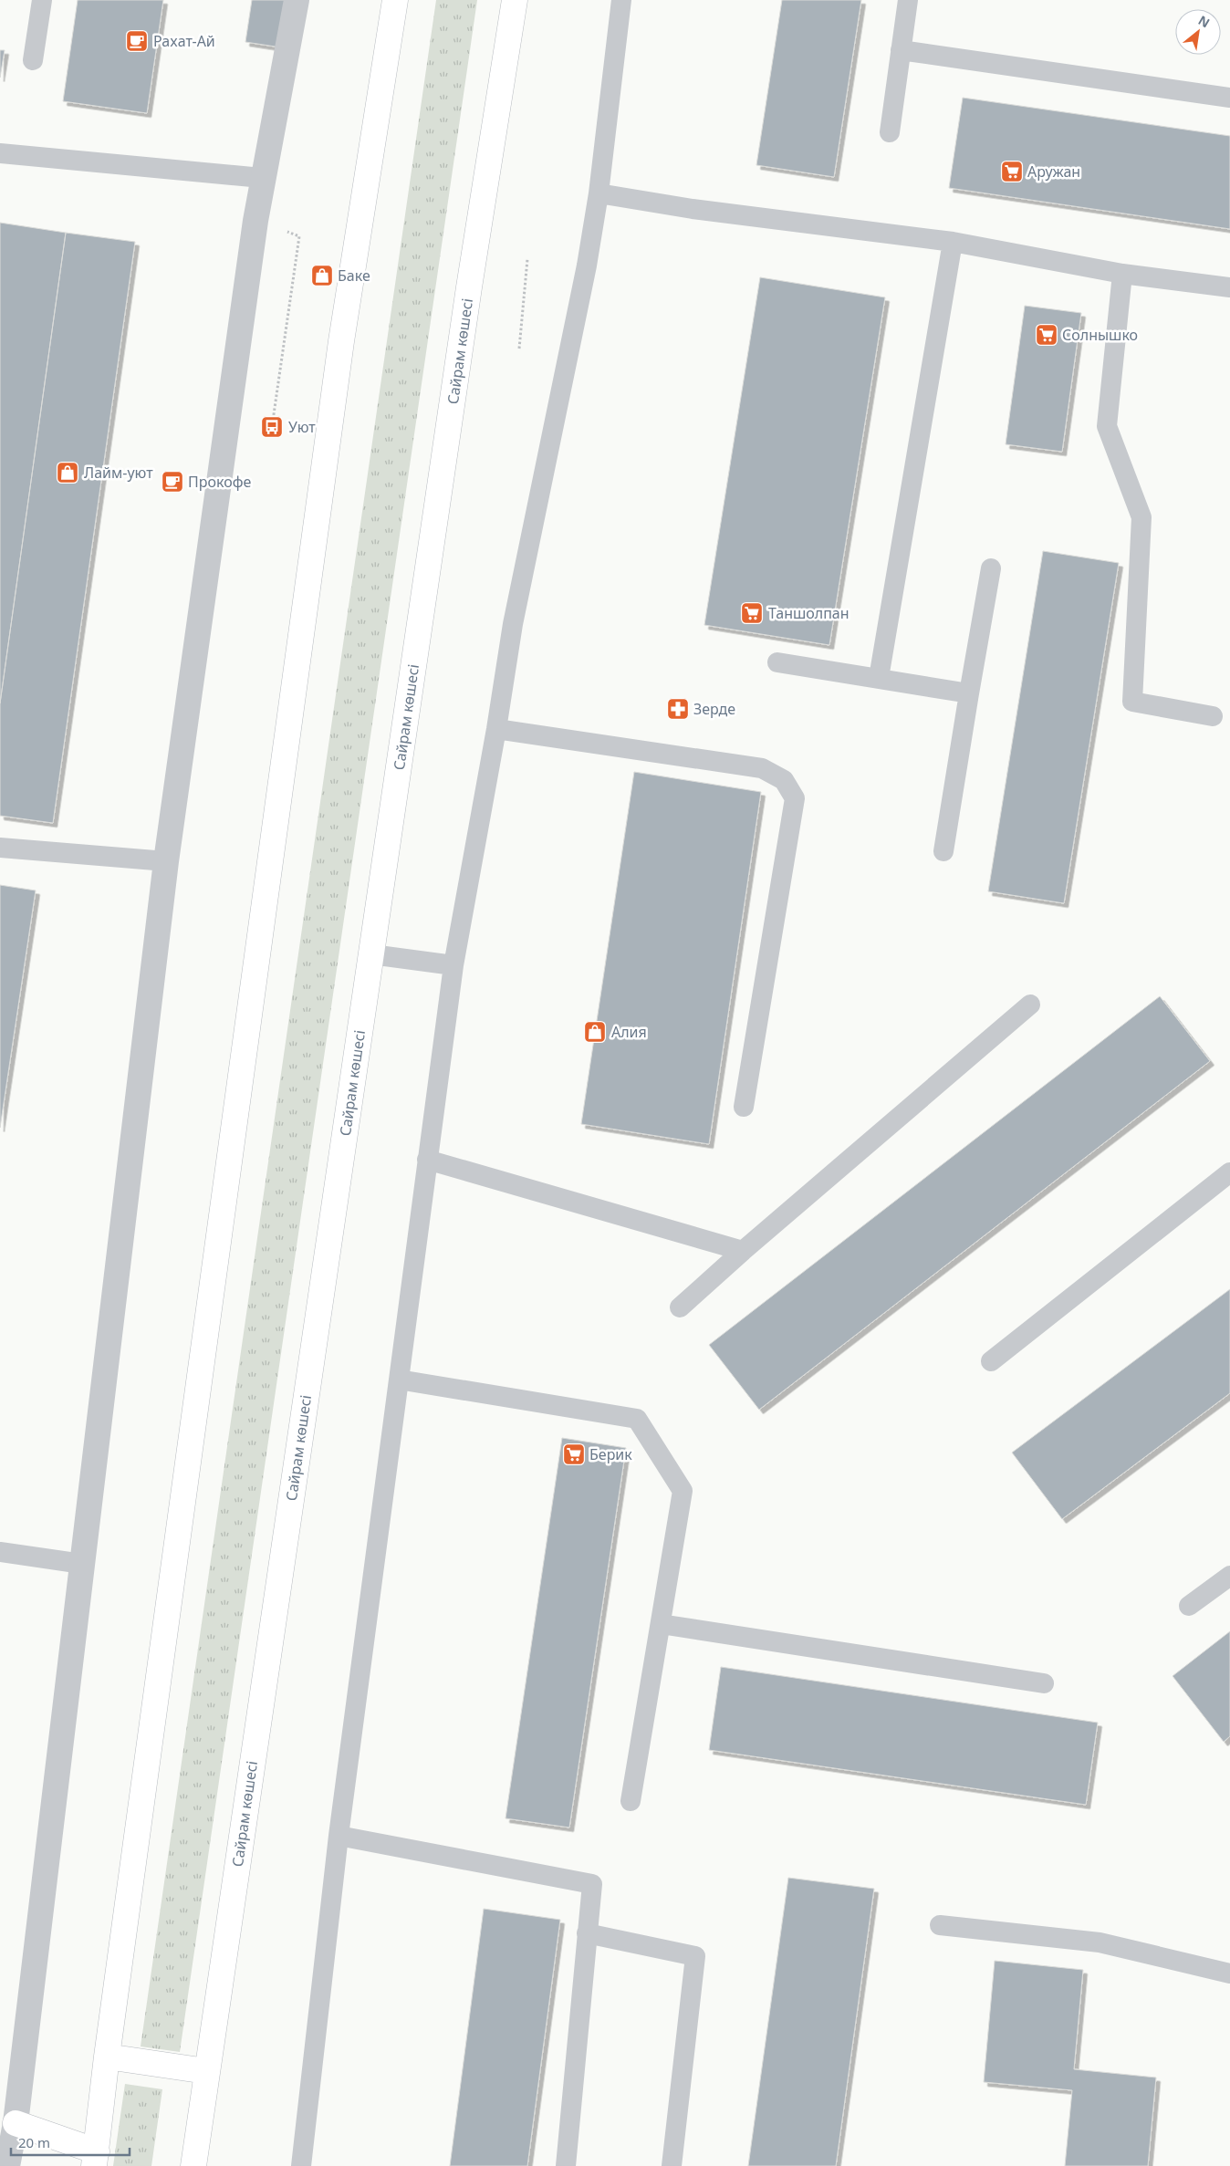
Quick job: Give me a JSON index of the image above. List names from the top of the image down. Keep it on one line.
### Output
{"streets":{"main road":["Сайрам көшесі"]},"places":{"cafe":["Раxат-Ай","Прокофе"],"supermarket":["Аружан","Солнышко","Таншолпан","Берик"],"shop":["Баке","Лайм-уют","Алия"],"bus stop":["Уют"],"pharmacy":["Зерде"]},"scale_bar":"20 m","north":"top right"}
